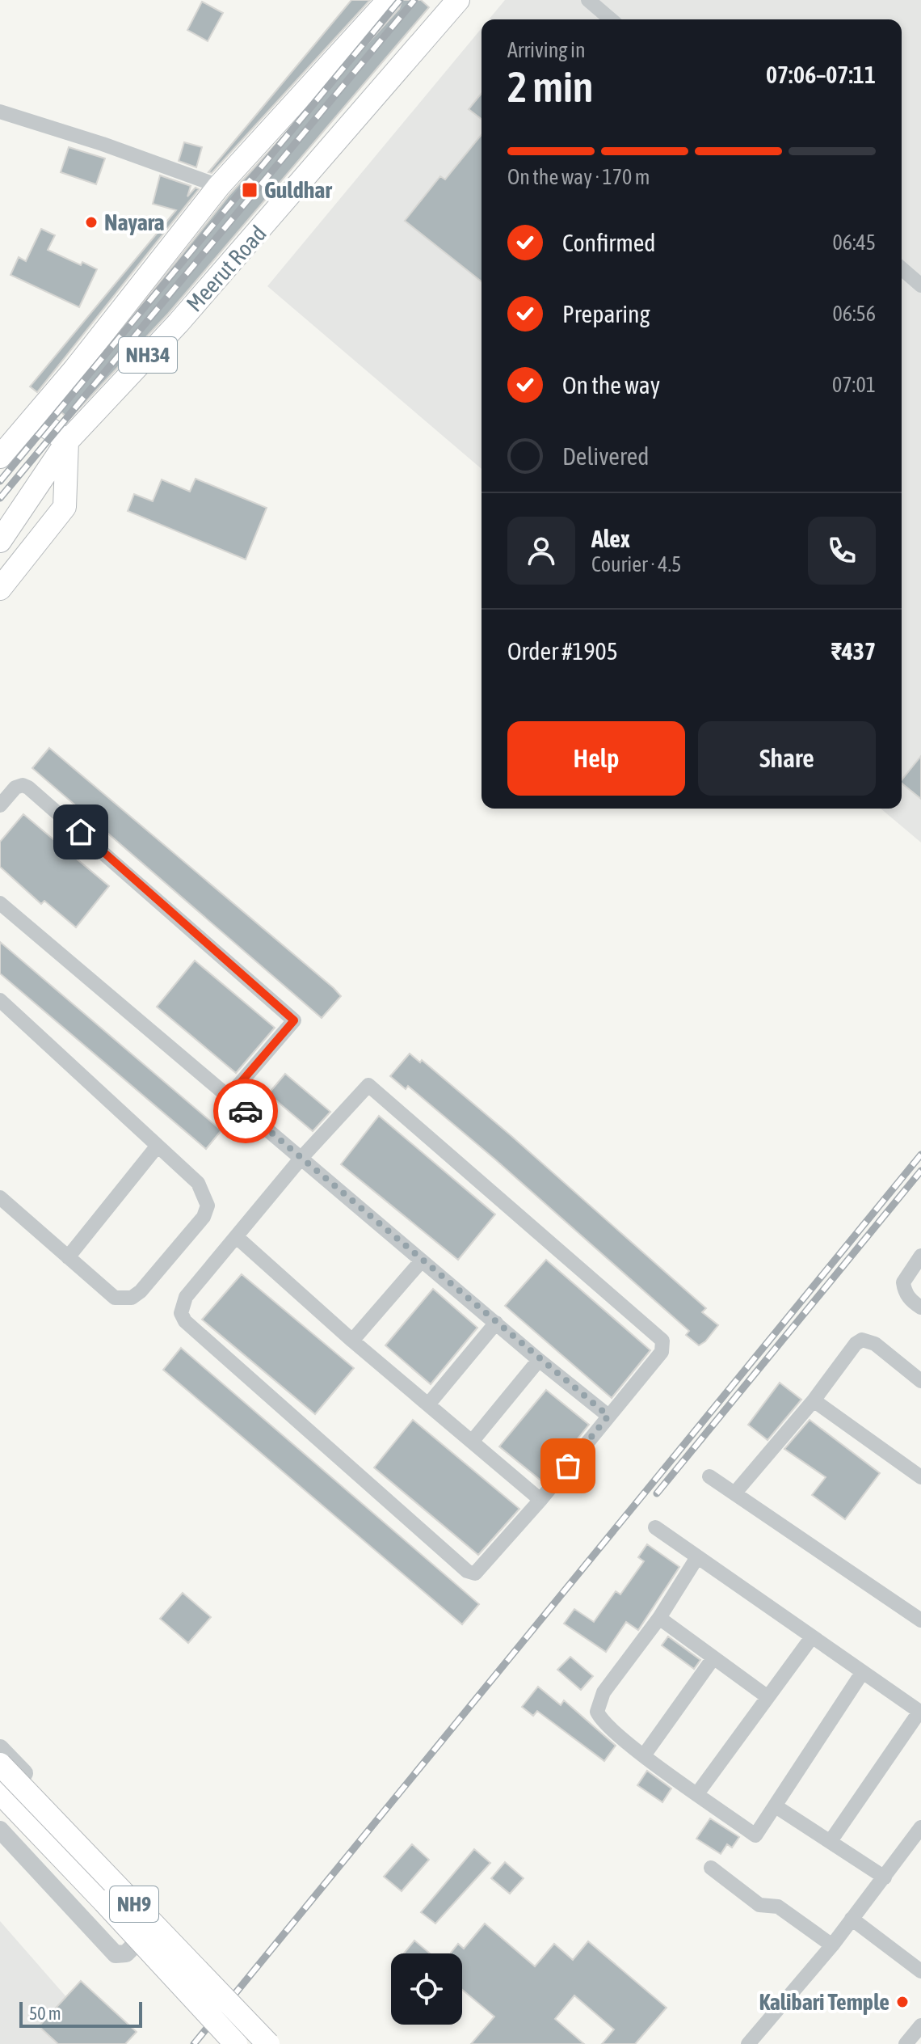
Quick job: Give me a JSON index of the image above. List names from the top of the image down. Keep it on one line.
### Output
{"streets":{"highway":["Meerut Road","NH34","NH9"]},"places":{"transit":["Guldhar"],"other":["Nayara","Kalibari Temple"]},"scale_bar":"50 m","page":{"heading":["2 min","Arriving in","07:06–07:11"],"panel":["Alex","Courier · 4.5","Order #1905","₹437"],"bar":"On the way · 170 m","list":[["Confirmed","06:45"],["Preparing","06:56"],["On the way","07:01"],"Delivered"],"buttons":["Help","Share"],"scale":"50 m"}}
